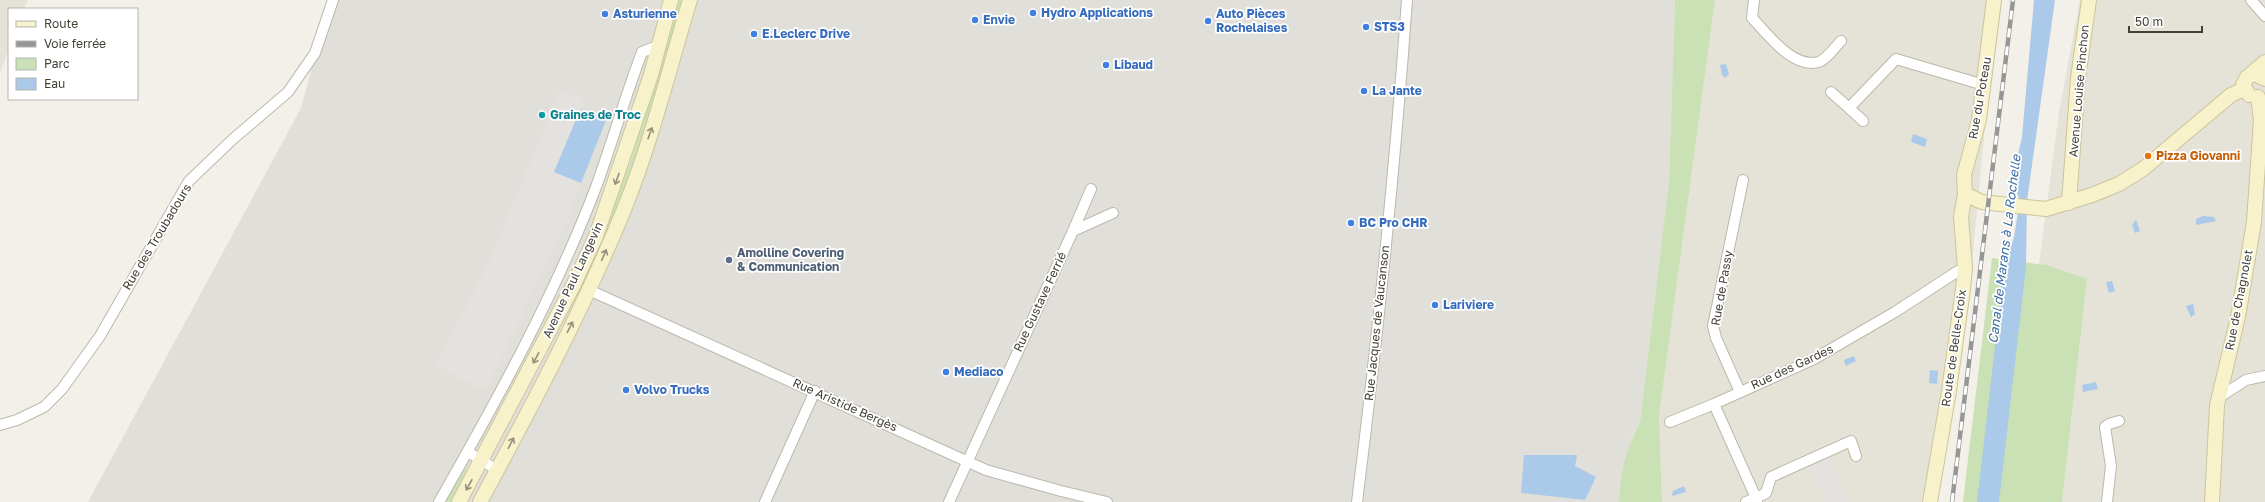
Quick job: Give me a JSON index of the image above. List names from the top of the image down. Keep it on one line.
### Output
{"streets":{"street":["Avenue Louise Pinchon","Rue du Poteau","Rue des Troubadours","Avenue Paul Langevin","Rue de Passy","Rue de Chagnolet","Rue Gustave Ferrié","Rue Jacques de Vaucanson","Route de Belle-Croix","Rue des Gardes","Rue Aristide Bergès"]},"crossings":[["Rue du Poteau","Route de Belle-Croix"],["Avenue Paul Langevin","Rue Aristide Bergès"],["Rue de Passy","Rue des Gardes"],["Rue Gustave Ferrié","Rue Aristide Bergès"],["Route de Belle-Croix","Rue des Gardes"]],"water":["Canal de Marans à La Rochelle"],"places":["Hydro Applications","Asturienne","Envie","Auto Pièces Rochelaises","STS3","E.Leclerc Drive","Libaud","La Jante","Graines de Troc","Pizza Giovanni","BC Pro CHR","Amolline Covering & Communication","Lariviere","Mediaco","Volvo Trucks"],"legend":["Route","Voie ferrée","Parc","Eau"],"scale_bar":"50 m"}
